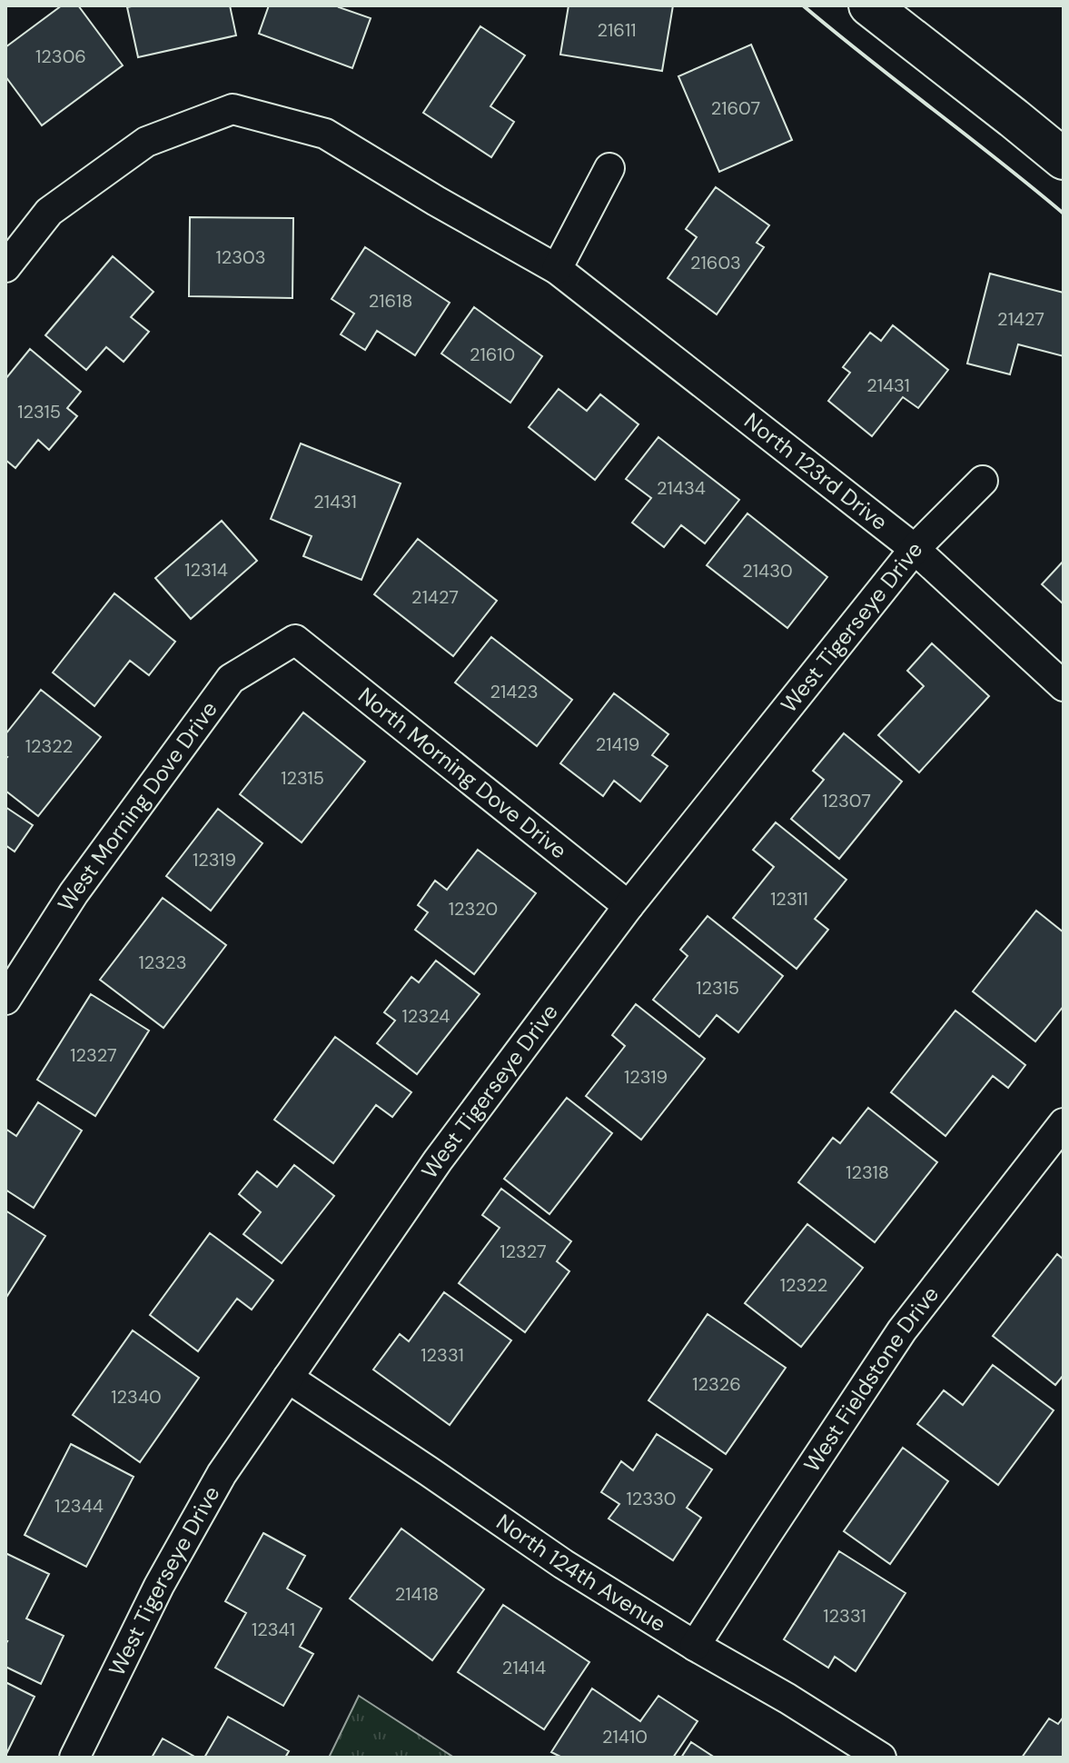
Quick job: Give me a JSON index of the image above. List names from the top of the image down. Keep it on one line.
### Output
{"streets":{"street":["North 123rd Drive","West Tigerseye Drive","North Morning Dove Drive","West Morning Dove Drive","West Fieldstone Drive","North 124th Avenue"]},"crossings":[["North 123rd Drive","West Tigerseye Drive"],["West Tigerseye Drive","North Morning Dove Drive"],["West Tigerseye Drive","North 124th Avenue"],["North Morning Dove Drive","West Morning Dove Drive"],["West Fieldstone Drive","North 124th Avenue"]],"house_numbers":["21611","12306","21607","12303","21603","21618","21427","21610","21431","12315","21434","21431","12314","21430","21427","21423","21419","12322","12315","12307","12319","12311","12320","12323","12315","12324","12327","12319","12318","12327","12322","12331","12326","12340","12330","12344","21418","12331","12341","21414","21410"]}
